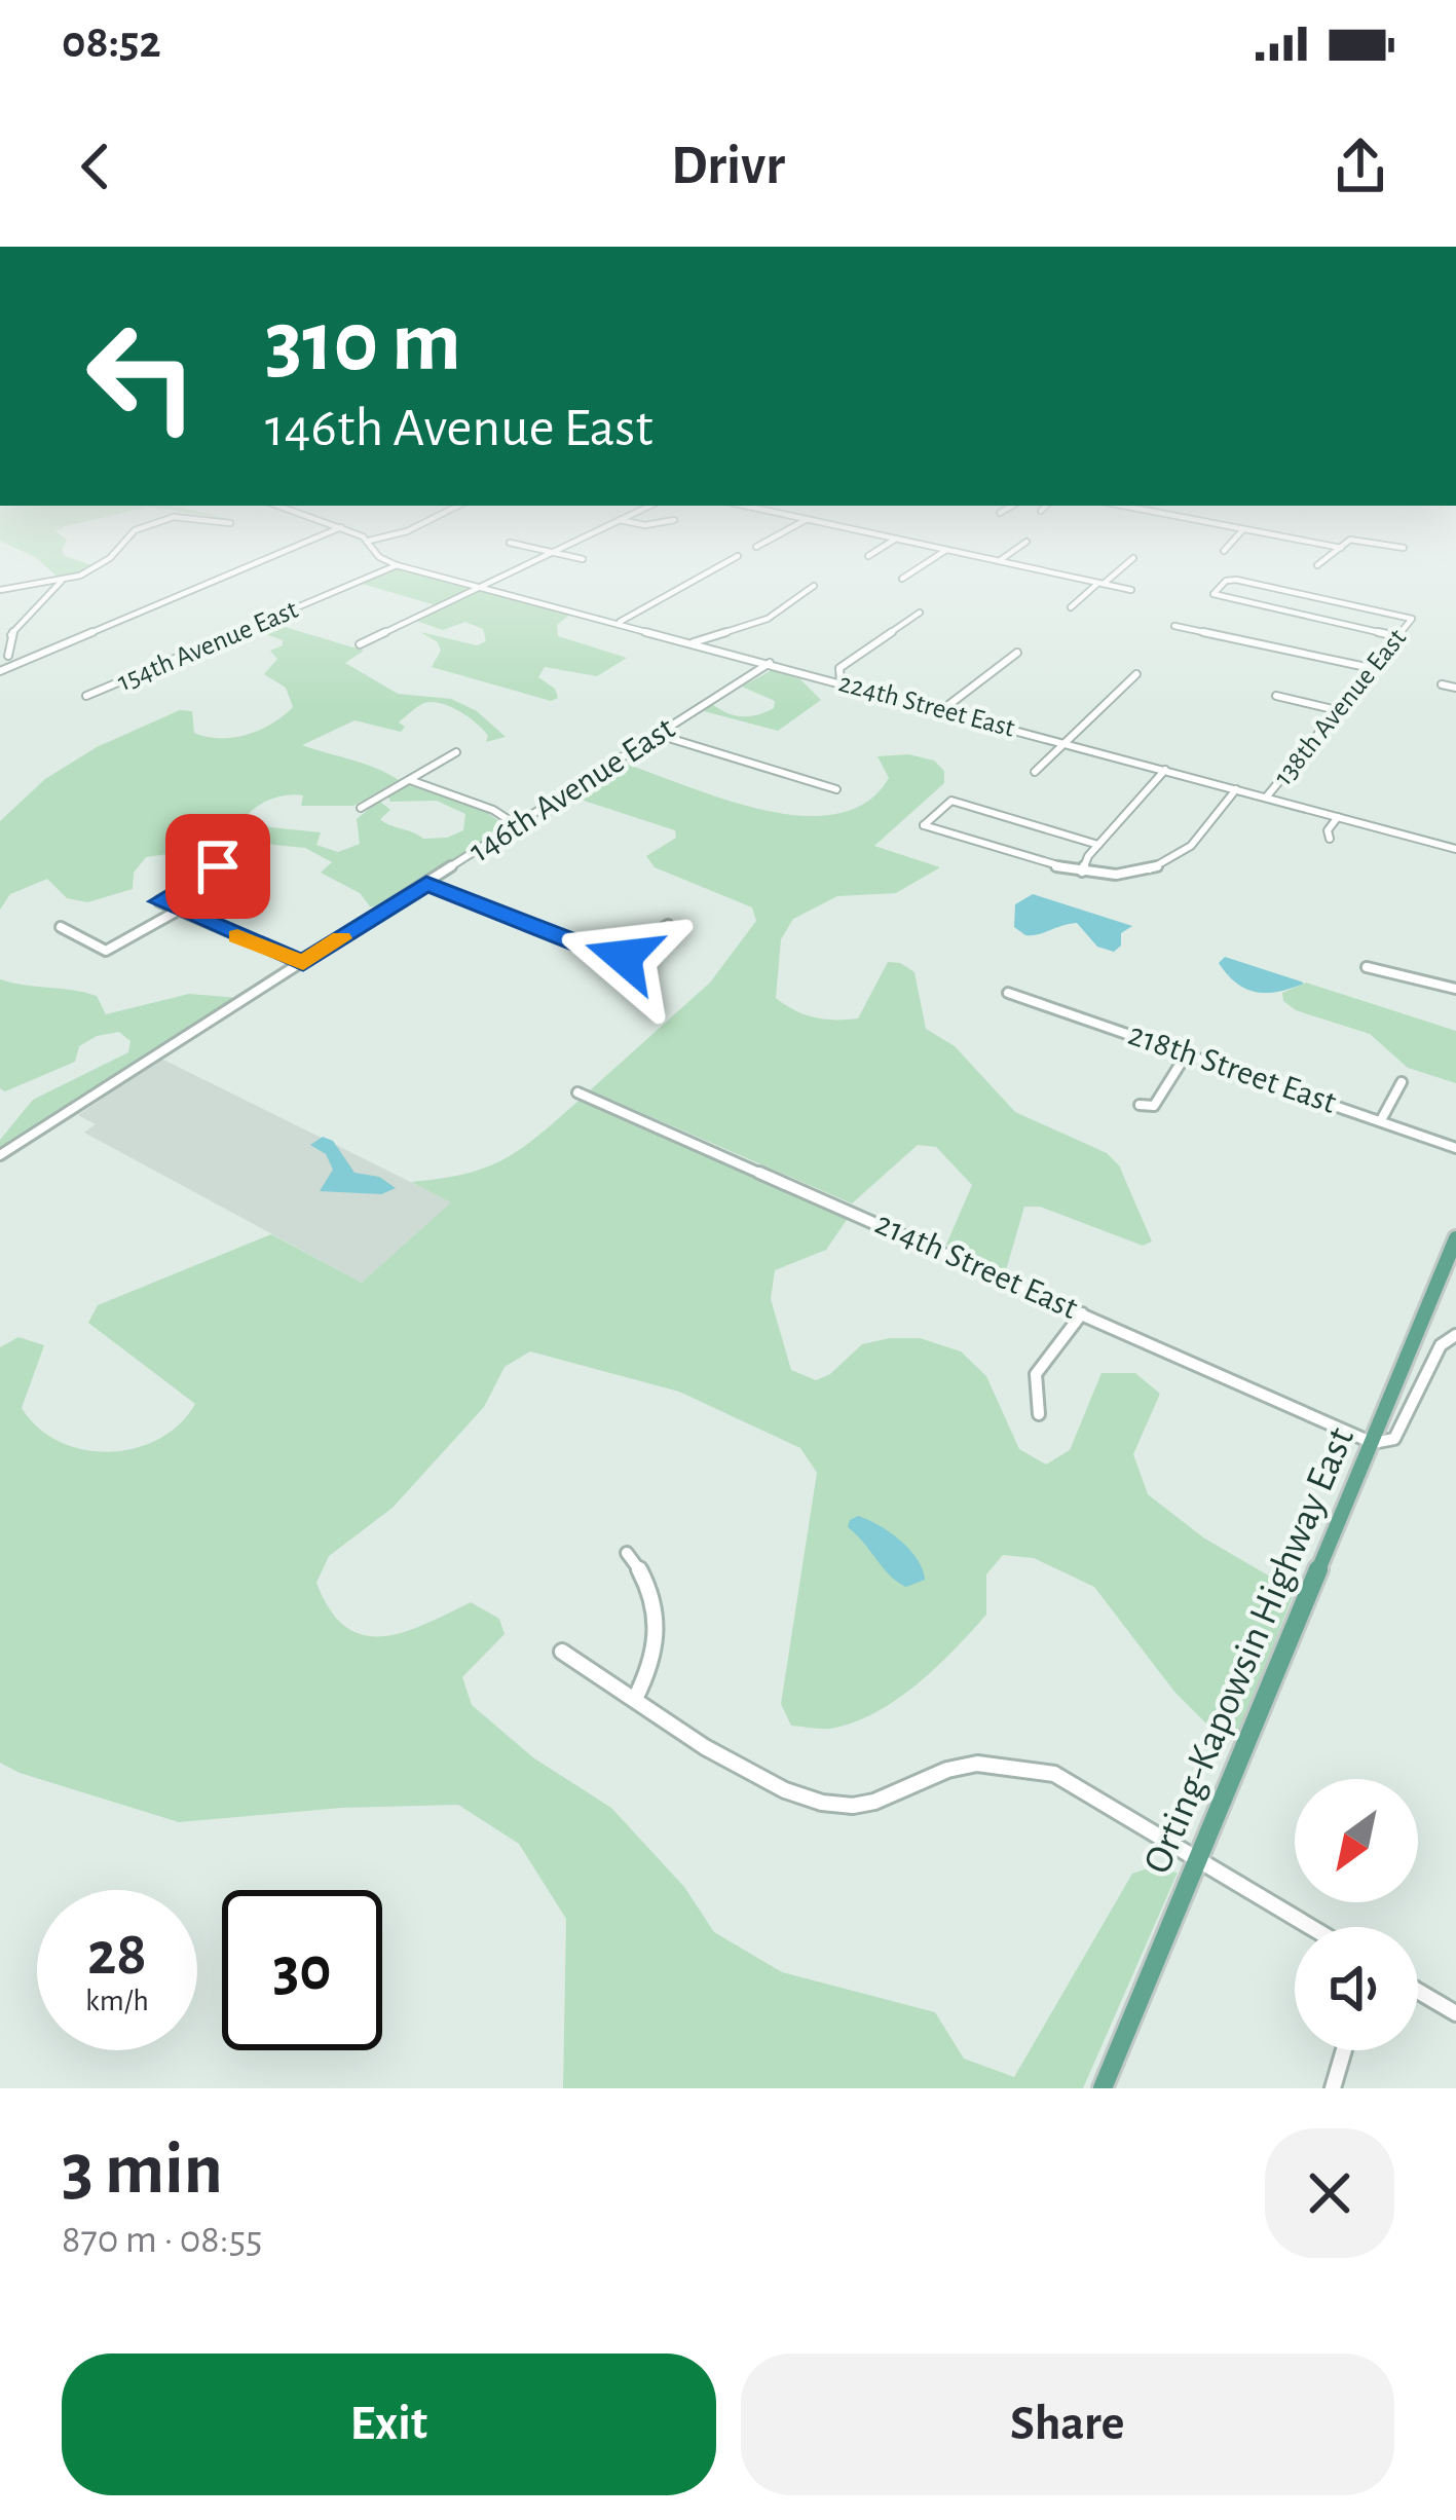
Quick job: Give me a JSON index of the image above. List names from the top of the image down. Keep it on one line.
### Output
{"streets":{"main road":["Orting-Kapowsin Highway East"],"street":["154th Avenue East","224th Street East","138th Avenue East","146th Avenue East","218th Street East","214th Street East"]},"crossings":[["154th Avenue East","224th Street East"],["224th Street East","138th Avenue East"],["224th Street East","146th Avenue East"],["214th Street East","Orting-Kapowsin Highway East"]],"north":"bottom left","page":{"status":"08:52","header":"Drivr","turn":["310 m","146th Avenue East"],"speed":"28 km/h","limit":"30","heading":["3 min","870 m · 08:55"],"buttons":["Exit","Share"]}}
